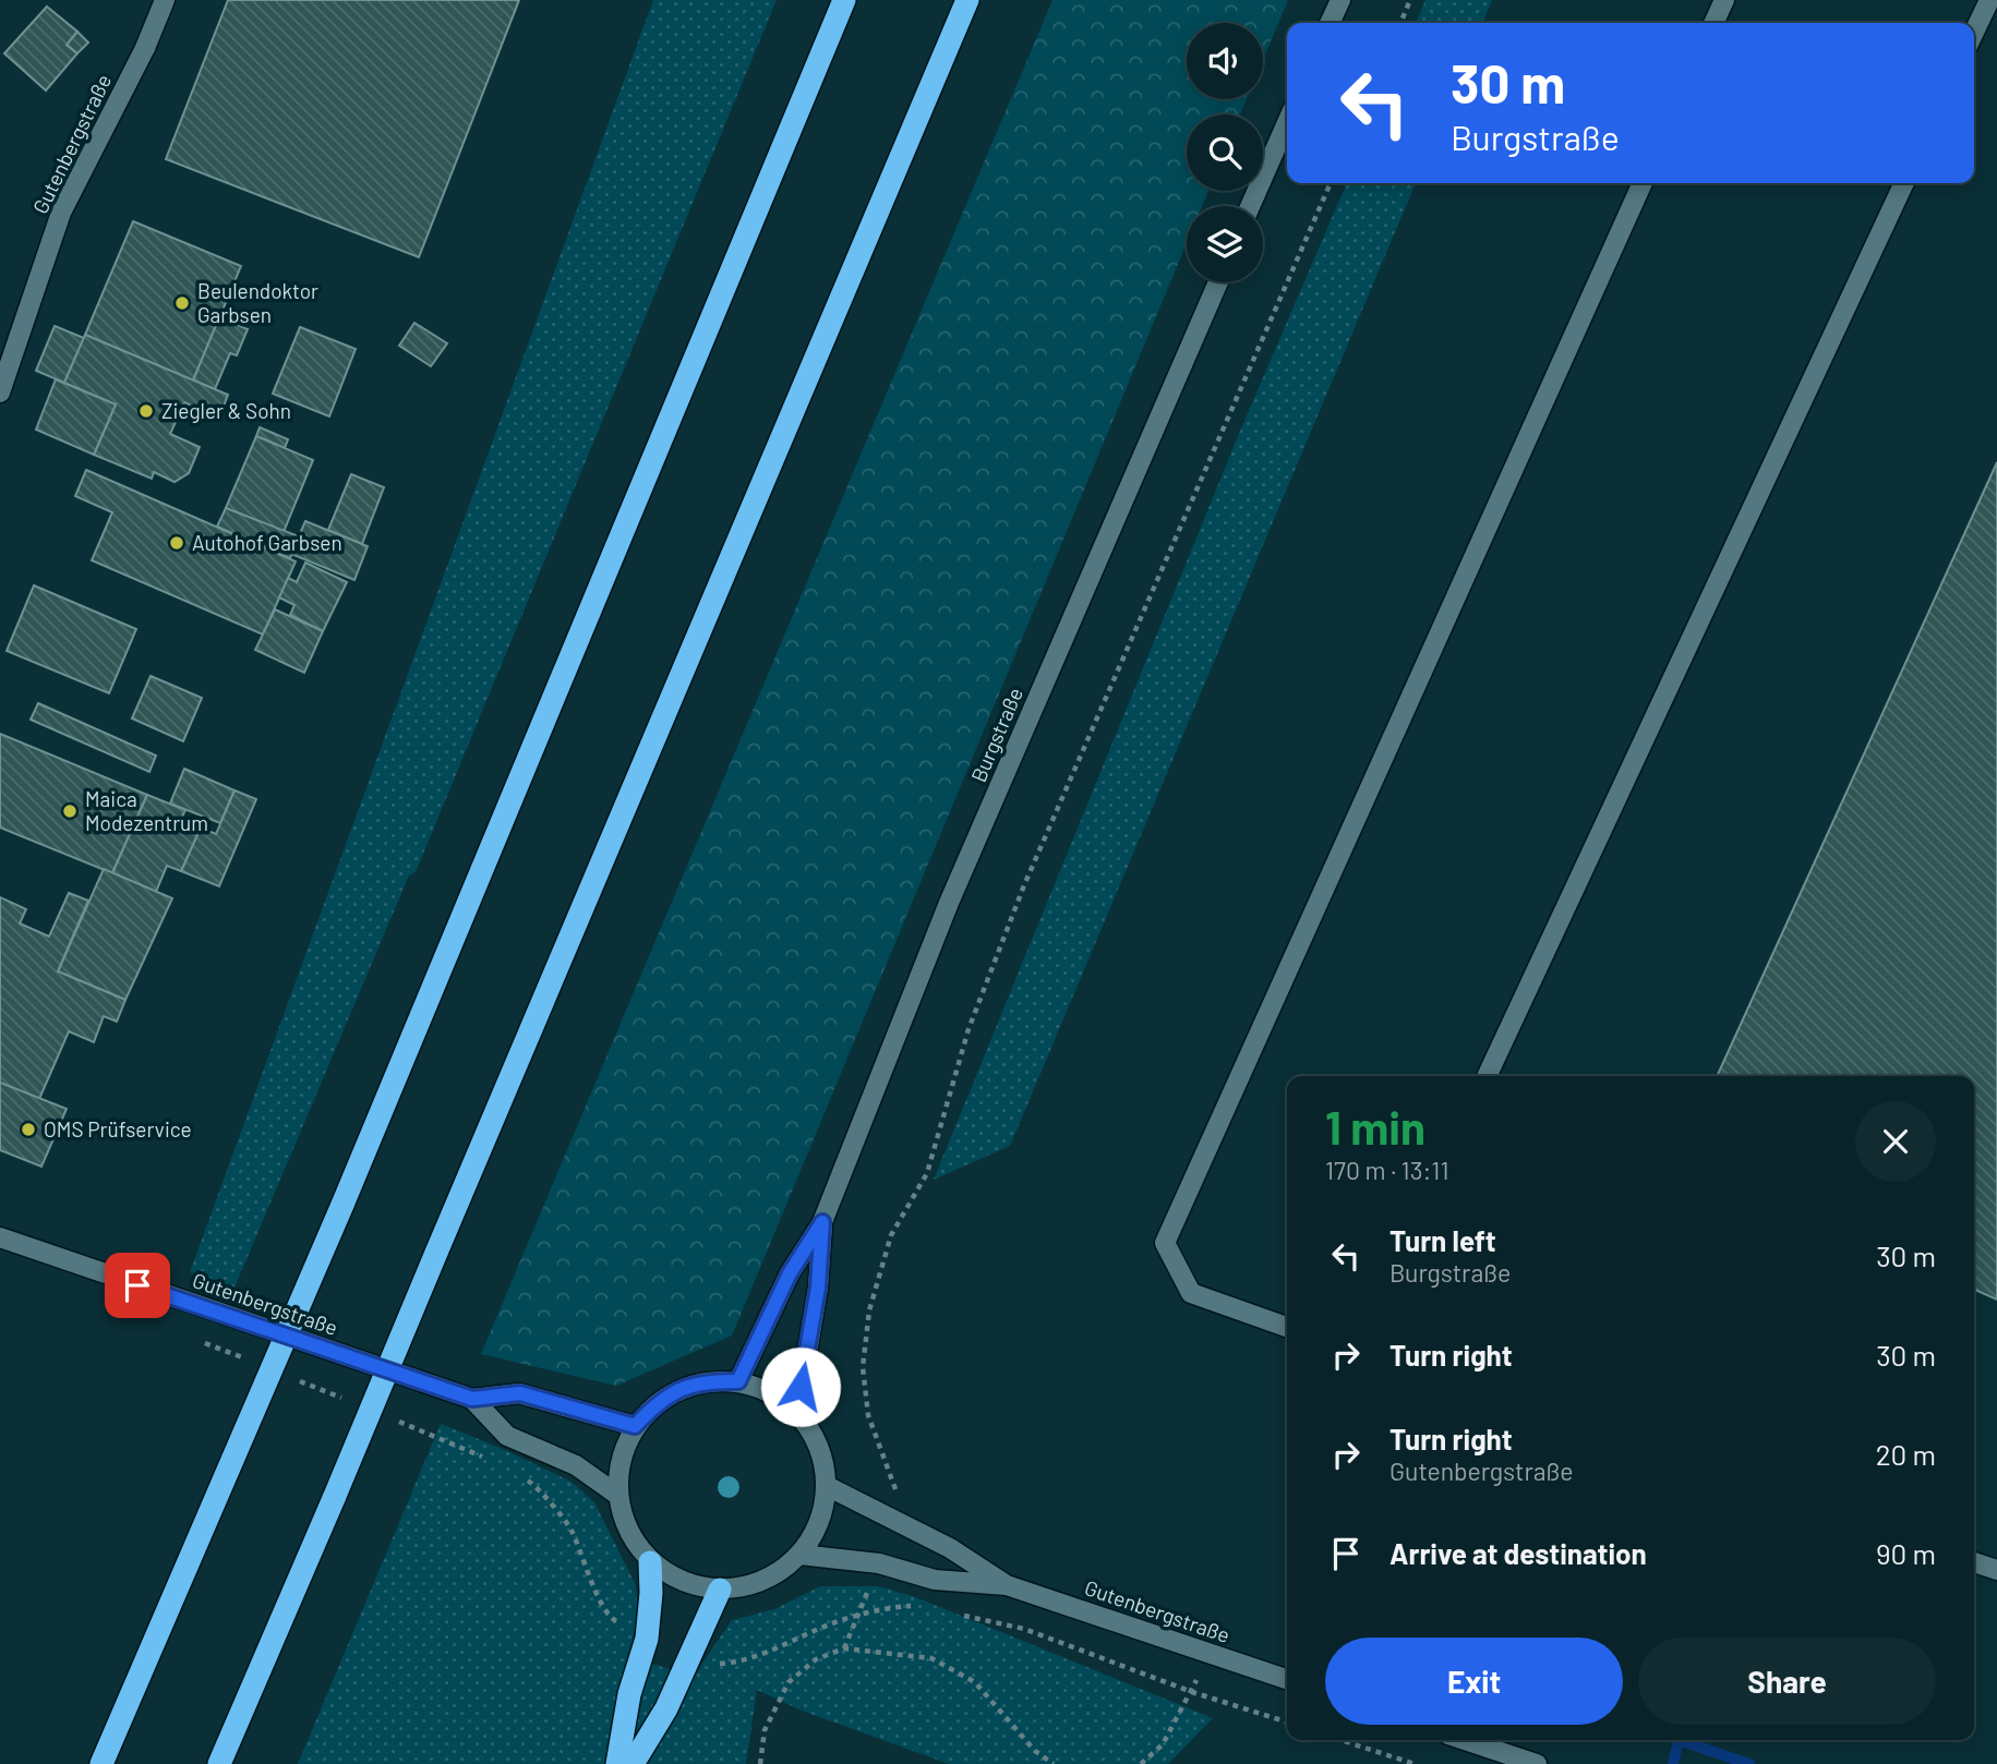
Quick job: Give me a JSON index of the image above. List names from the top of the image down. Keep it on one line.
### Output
{"streets":{"main road":["Gutenbergstraße","Burgstraße"]},"crossings":[["Gutenbergstraße","Burgstraße"]],"places":["Beulendoktor Garbsen","Ziegler & Sohn","Autohof Garbsen","Maica Modezentrum","OMS Prüfservice"],"page":{"turn":["30 m","Burgstraße"],"heading":["1 min","170 m · 13:11"],"list":[{"name":"Turn left","note":"Burgstraße","value":"30 m"},{"name":"Turn right","value":"30 m"},{"name":"Turn right","note":"Gutenbergstraße","value":"20 m"},{"name":"Arrive at destination","value":"90 m"}],"buttons":["Exit","Share"]}}
